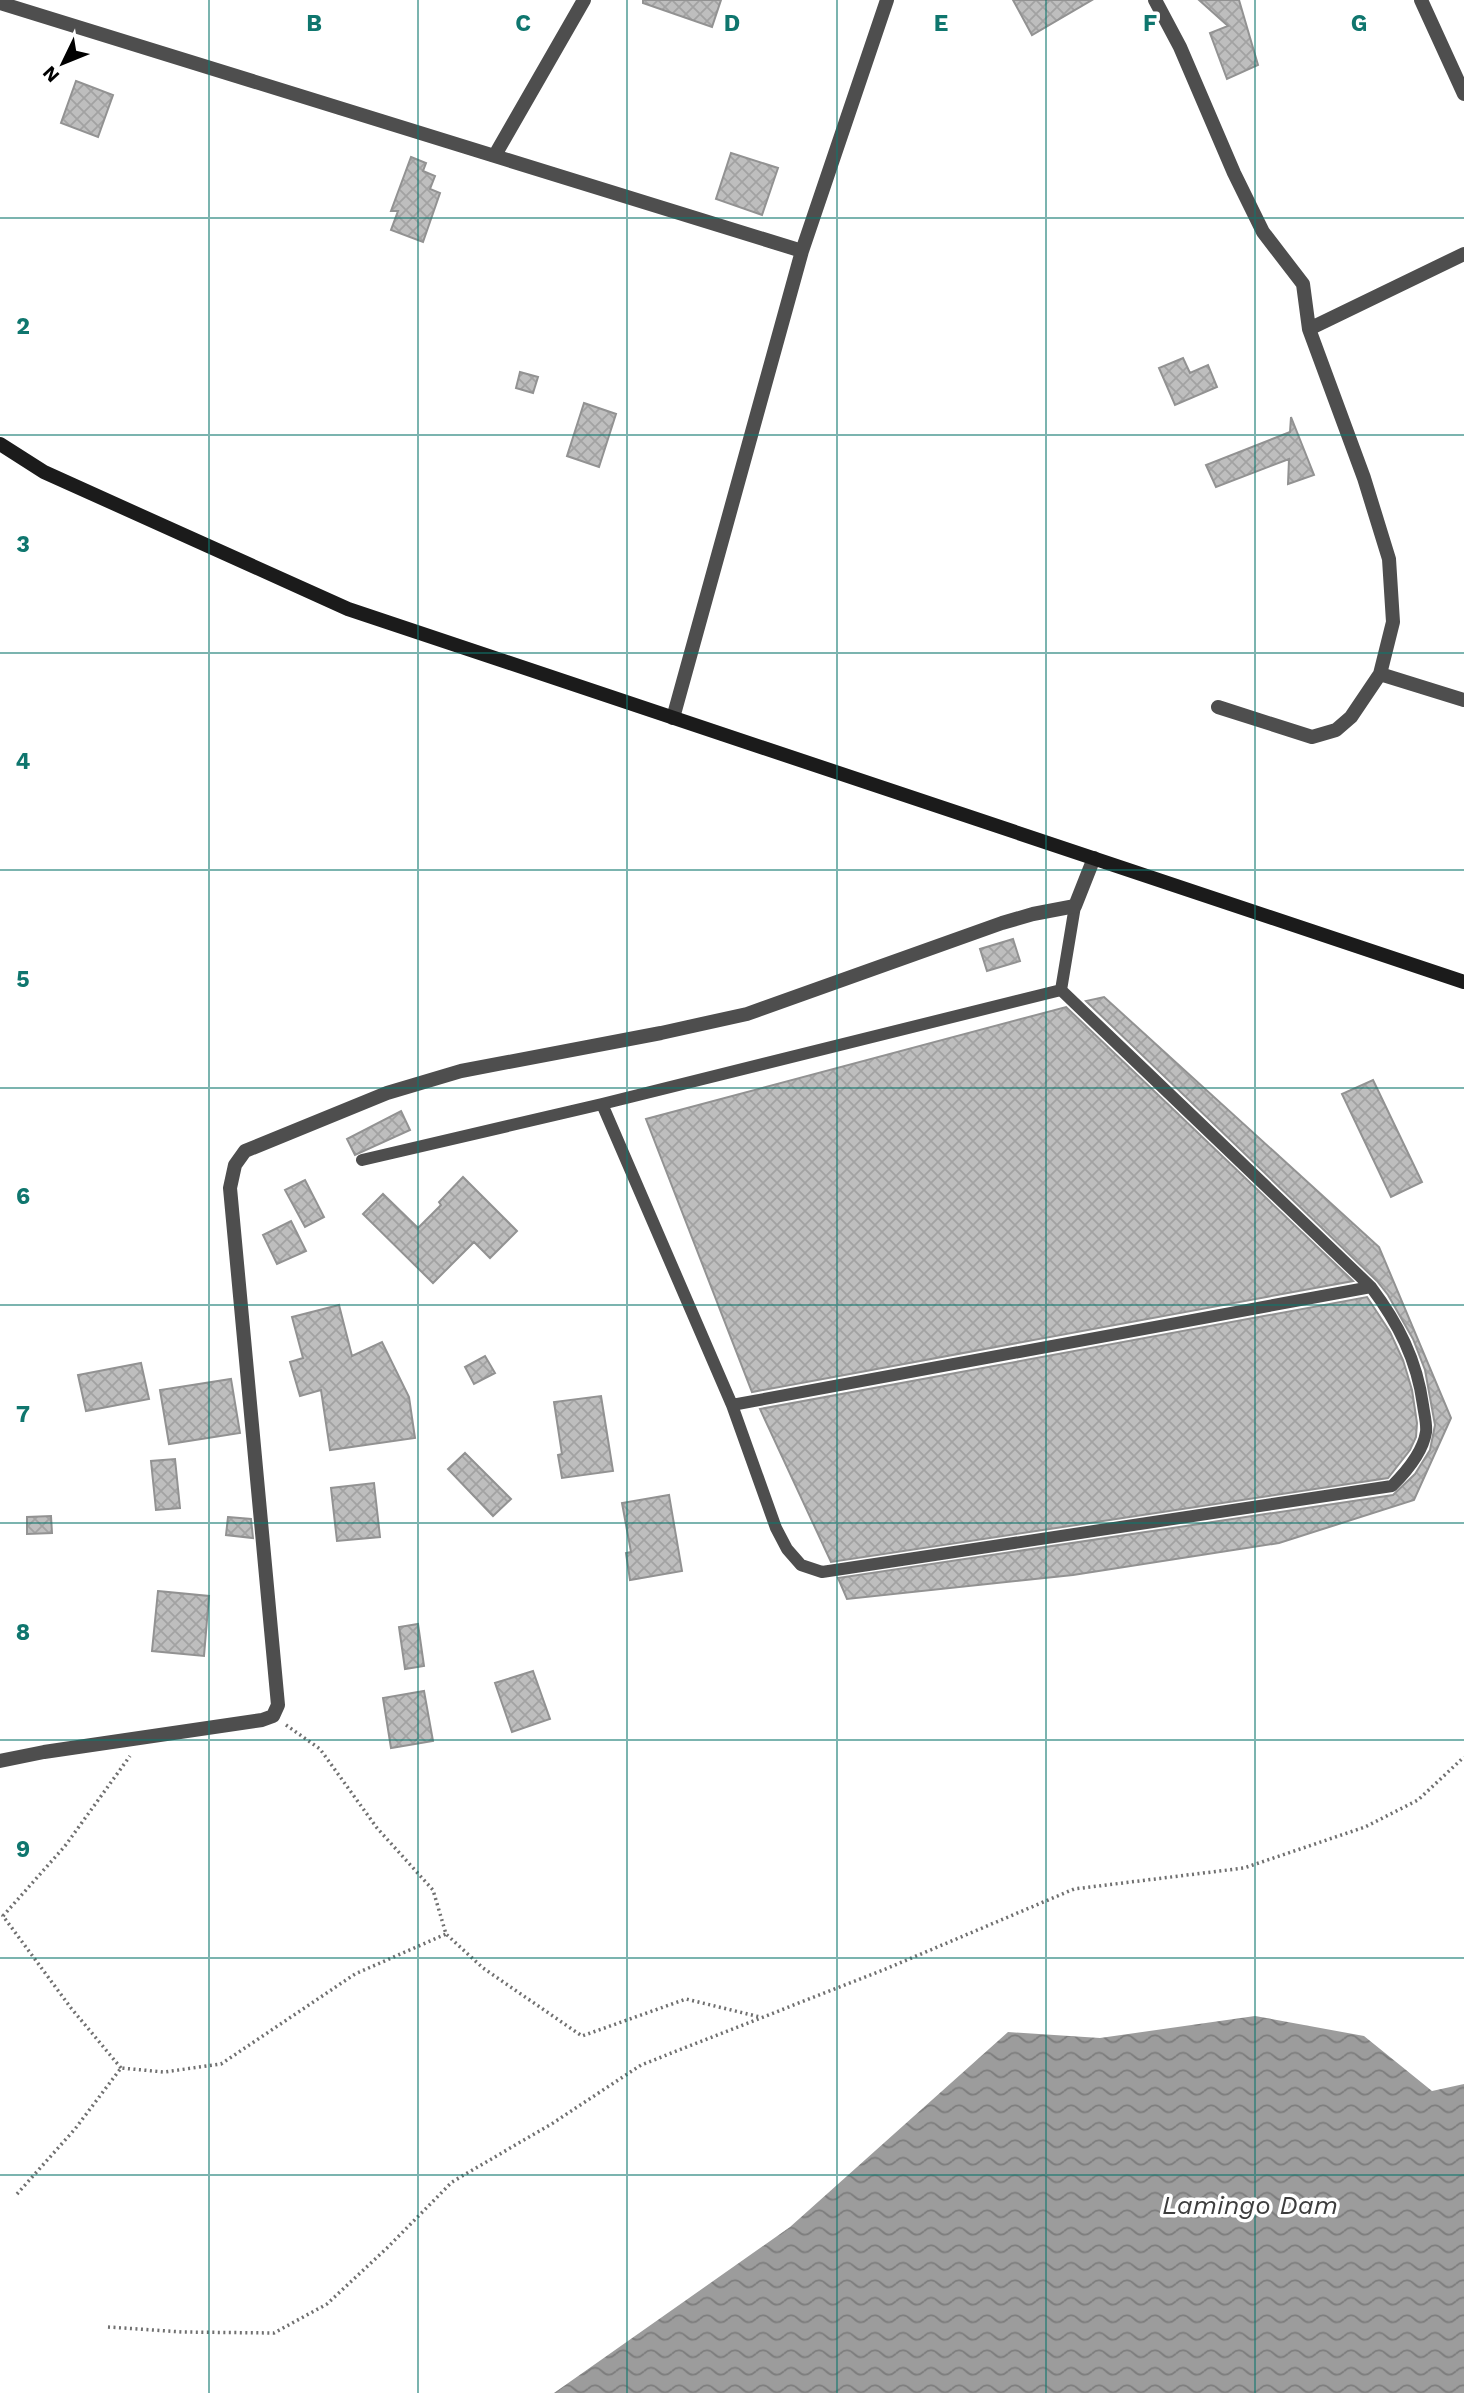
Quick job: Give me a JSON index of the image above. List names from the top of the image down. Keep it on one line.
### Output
{"water":["Lamingo Dam"],"north":"bottom left","grid":{"columns":["B","C","D","E","F","G"],"rows":["2","3","4","5","6","7","8","9"]}}
